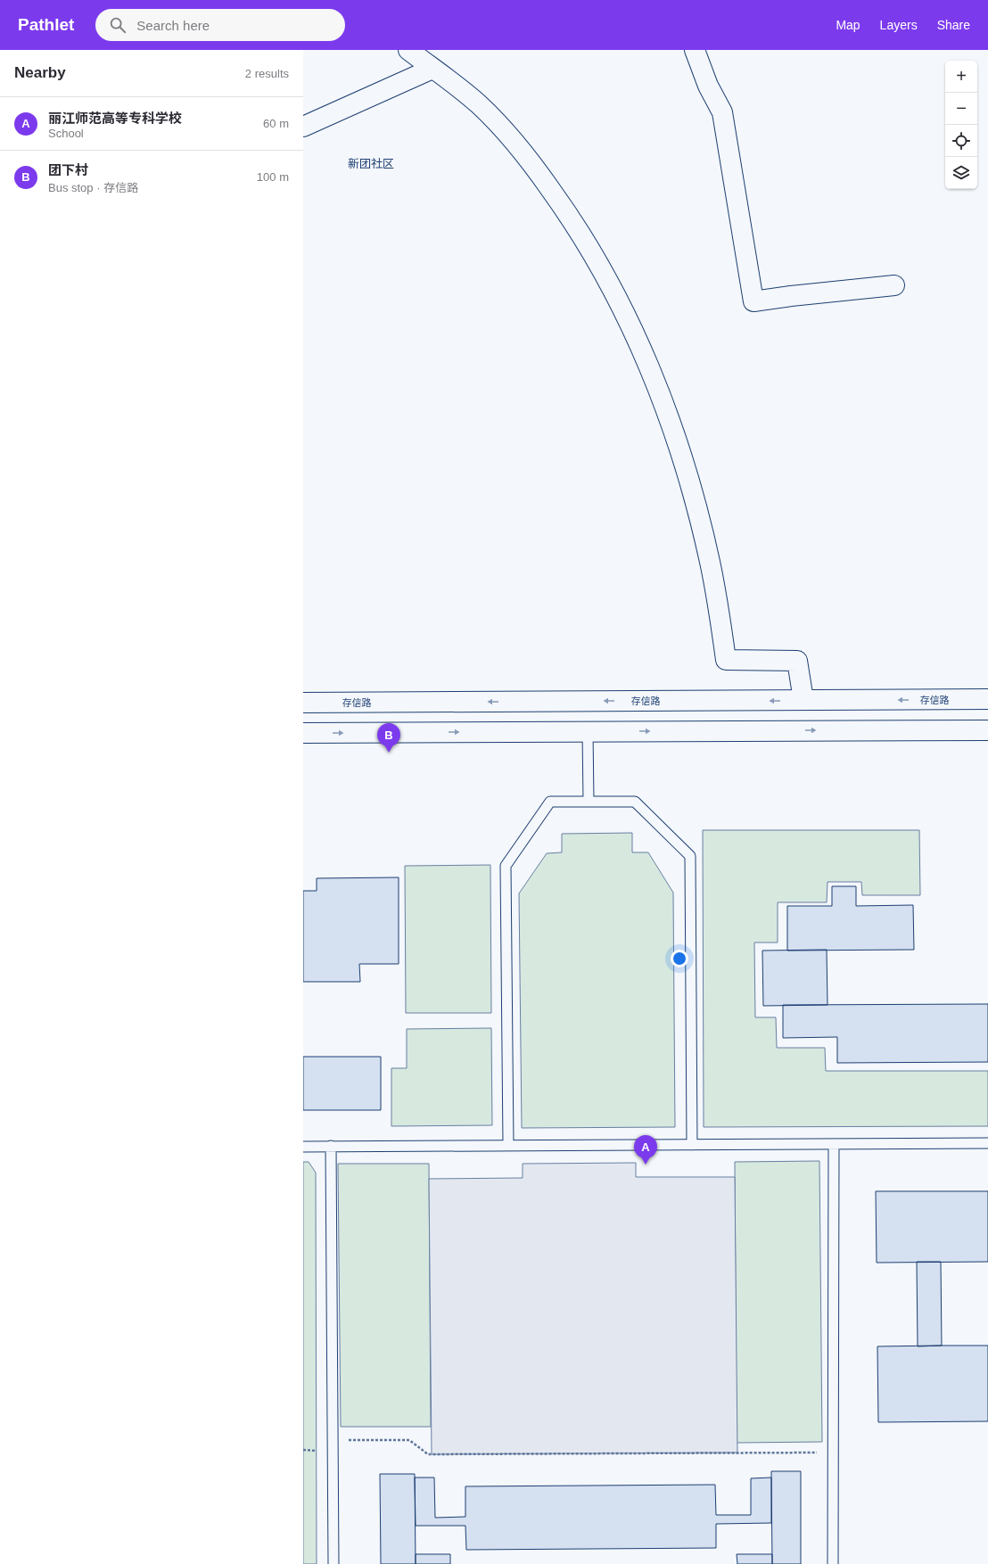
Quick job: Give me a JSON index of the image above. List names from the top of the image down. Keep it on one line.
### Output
{"streets":{"street":["存信路"]},"districts":["新团社区"],"page":{"header":"Pathlet","search":"Search here","nav":["Map","Layers","Share"],"heading":["Nearby","2 results"],"map_buttons":["+","−"],"list":[{"mark":"A","name":"丽江师范高等专科学校","note":"School","value":"60 m"},{"mark":"B","name":"团下村","note":"Bus stop · 存信路","value":"100 m"}],"pins":["B","A"]}}
